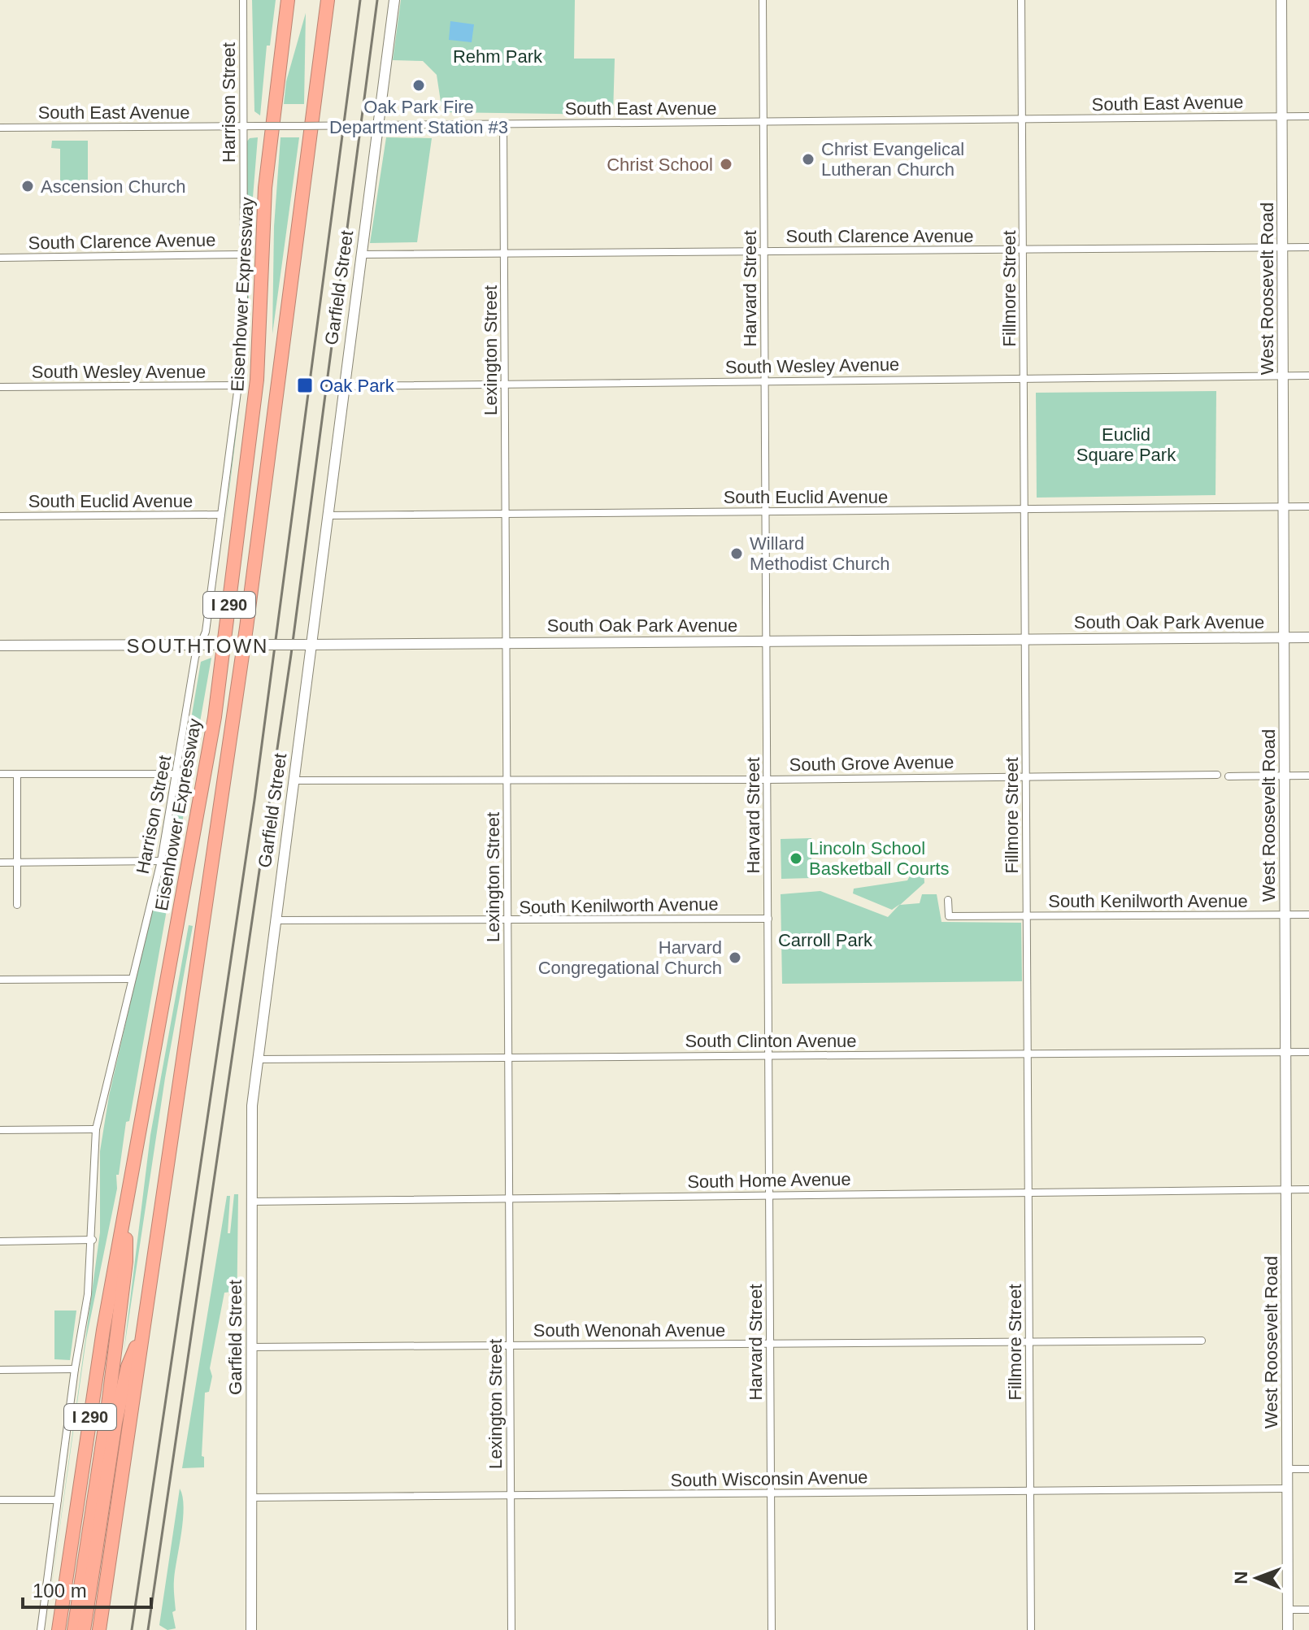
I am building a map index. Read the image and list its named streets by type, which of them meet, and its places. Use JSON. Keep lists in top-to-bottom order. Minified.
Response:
{"streets":{"highway":["Eisenhower Expressway","I 290"],"street":["Harrison Street","South East Avenue","South Clarence Avenue","Garfield Street","Harvard Street","Fillmore Street","West Roosevelt Road","Lexington Street","South Wesley Avenue","South Euclid Avenue","South Oak Park Avenue","South Grove Avenue","South Kenilworth Avenue","South Clinton Avenue","South Home Avenue","South Wenonah Avenue","South Wisconsin Avenue"]},"crossings":[["Harrison Street","South East Avenue"],["Harrison Street","South Clarence Avenue"],["Harrison Street","South Wesley Avenue"],["Harrison Street","South Euclid Avenue"],["Harrison Street","South Oak Park Avenue"],["South East Avenue","Garfield Street"],["South East Avenue","Harvard Street"],["South East Avenue","Fillmore Street"],["South East Avenue","West Roosevelt Road"],["South East Avenue","Lexington Street"],["South Clarence Avenue","Garfield Street"],["South Clarence Avenue","Harvard Street"],["South Clarence Avenue","Fillmore Street"],["South Clarence Avenue","West Roosevelt Road"],["South Clarence Avenue","Lexington Street"],["Garfield Street","South Wesley Avenue"],["Garfield Street","South Euclid Avenue"],["Garfield Street","South Oak Park Avenue"],["Garfield Street","South Grove Avenue"],["Garfield Street","South Kenilworth Avenue"],["Garfield Street","South Clinton Avenue"],["Garfield Street","South Home Avenue"],["Garfield Street","South Wenonah Avenue"],["Garfield Street","South Wisconsin Avenue"],["Harvard Street","South Wesley Avenue"],["Harvard Street","South Euclid Avenue"],["Harvard Street","South Oak Park Avenue"],["Harvard Street","South Grove Avenue"],["Harvard Street","South Kenilworth Avenue"],["Harvard Street","South Clinton Avenue"],["Harvard Street","South Home Avenue"],["Harvard Street","South Wenonah Avenue"],["Harvard Street","South Wisconsin Avenue"],["Fillmore Street","South Wesley Avenue"],["Fillmore Street","South Euclid Avenue"],["Fillmore Street","South Oak Park Avenue"],["Fillmore Street","South Grove Avenue"],["Fillmore Street","South Kenilworth Avenue"],["Fillmore Street","South Clinton Avenue"],["Fillmore Street","South Home Avenue"],["Fillmore Street","South Wenonah Avenue"],["Fillmore Street","South Wisconsin Avenue"],["West Roosevelt Road","South Wesley Avenue"],["West Roosevelt Road","South Euclid Avenue"],["West Roosevelt Road","South Oak Park Avenue"],["West Roosevelt Road","South Kenilworth Avenue"],["West Roosevelt Road","South Clinton Avenue"],["West Roosevelt Road","South Home Avenue"],["West Roosevelt Road","South Wisconsin Avenue"],["Lexington Street","South Wesley Avenue"],["Lexington Street","South Euclid Avenue"],["Lexington Street","South Oak Park Avenue"],["Lexington Street","South Grove Avenue"],["Lexington Street","South Kenilworth Avenue"],["Lexington Street","South Clinton Avenue"],["Lexington Street","South Home Avenue"],["Lexington Street","South Wenonah Avenue"],["Lexington Street","South Wisconsin Avenue"]],"districts":["SOUTHTOWN"],"parks":["Rehm Park","Euclid Square Park","Carroll Park"],"places":{"other":["Oak Park Fire Department Station #3","Christ Evangelical Lutheran Church","Christ School","Ascension Church","Willard Methodist Church","Lincoln School Basketball Courts","Harvard Congregational Church"],"transit":["Oak Park"]},"scale_bar":"100 m","north":"left"}
